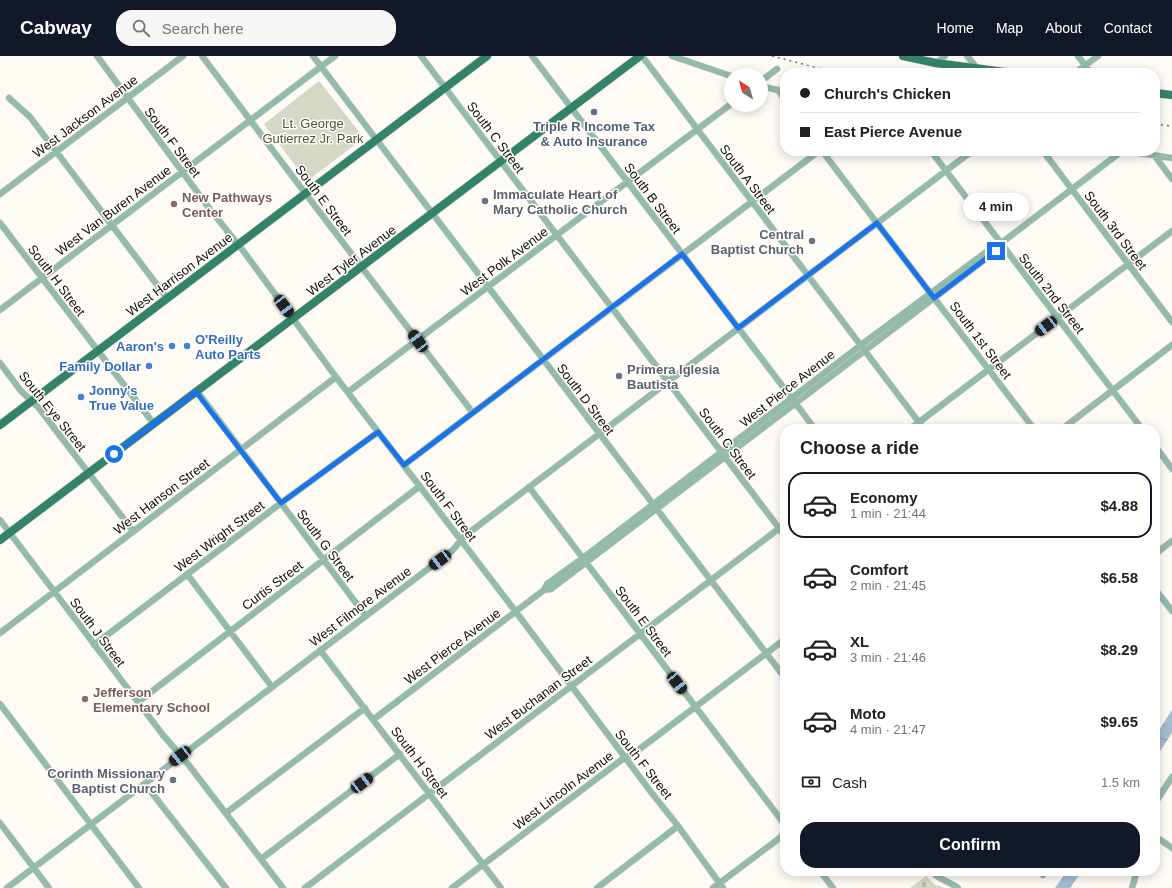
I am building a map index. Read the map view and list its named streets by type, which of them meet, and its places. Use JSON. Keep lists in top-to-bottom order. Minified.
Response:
{"streets":{"main road":["West Tyler Avenue","West Harrison Avenue"],"street":["West Jackson Avenue","South C Street","South F Street","South A Street","South B Street","South E Street","West Van Buren Avenue","South 3rd Street","West Polk Avenue","South H Street","South 2nd Street","South 1st Street","West Pierce Avenue","South D Street","South Eye Street","West Hanson Street","West Wright Street","South G Street","Curtis Street","West Filmore Avenue","South J Street","West Buchanan Street","West Lincoln Avenue"]},"crossings":[["West Jackson Avenue","South F Street"],["South C Street","West Tyler Avenue"],["South C Street","West Polk Avenue"],["South C Street","West Harrison Avenue"],["South C Street","West Pierce Avenue"],["South C Street","West Filmore Avenue"],["South C Street","West Buchanan Street"],["South F Street","West Van Buren Avenue"],["South F Street","West Tyler Avenue"],["South F Street","West Polk Avenue"],["South F Street","West Harrison Avenue"],["South F Street","West Pierce Avenue"],["South F Street","West Hanson Street"],["South F Street","West Wright Street"],["South F Street","Curtis Street"],["South F Street","West Filmore Avenue"],["South F Street","West Buchanan Street"],["South F Street","West Lincoln Avenue"],["South A Street","West Tyler Avenue"],["South A Street","West Polk Avenue"],["South A Street","West Pierce Avenue"],["South A Street","West Filmore Avenue"],["South B Street","West Tyler Avenue"],["South B Street","West Polk Avenue"],["South B Street","West Pierce Avenue"],["South B Street","West Filmore Avenue"],["South E Street","West Van Buren Avenue"],["South E Street","West Tyler Avenue"],["South E Street","West Polk Avenue"],["South E Street","West Harrison Avenue"],["South E Street","West Pierce Avenue"],["South E Street","West Filmore Avenue"],["South E Street","West Buchanan Street"],["South E Street","West Lincoln Avenue"],["West Van Buren Avenue","South H Street"],["West Van Buren Avenue","South D Street"],["South 3rd Street","West Pierce Avenue"],["West Tyler Avenue","South H Street"],["West Tyler Avenue","South D Street"],["West Tyler Avenue","South Eye Street"],["West Tyler Avenue","South G Street"],["West Tyler Avenue","South J Street"],["West Polk Avenue","South D Street"],["West Harrison Avenue","South H Street"],["West Harrison Avenue","South D Street"],["West Harrison Avenue","South Eye Street"],["South H Street","West Pierce Avenue"],["South H Street","West Filmore Avenue"],["South H Street","West Buchanan Street"],["South H Street","West Lincoln Avenue"],["South 2nd Street","West Pierce Avenue"],["South 2nd Street","West Filmore Avenue"],["South 1st Street","West Pierce Avenue"],["South 1st Street","West Filmore Avenue"],["West Pierce Avenue","South D Street"],["South D Street","West Filmore Avenue"],["South D Street","West Buchanan Street"],["South D Street","West Lincoln Avenue"],["South Eye Street","West Hanson Street"],["West Hanson Street","South G Street"],["West Hanson Street","South J Street"],["West Wright Street","South G Street"],["West Wright Street","South J Street"],["South G Street","Curtis Street"],["South G Street","West Filmore Avenue"],["Curtis Street","South J Street"],["West Filmore Avenue","South J Street"]],"parks":["Lt. George Gutierrez Jr. Park"],"places":["Triple R Income Tax & Auto Insurance","Immaculate Heart of Mary Catholic Church","New Pathways Center","Central Baptist Church","Aaron's","O'Reilly Auto Parts","Family Dollar","Primera Iglesia Bautista","Jonny's True Value","Jefferson Elementary School","Corinth Missionary Baptist Church"],"north":"top left","page":{"header":"Cabway","search":"Search here","nav":["Home","Map","About","Contact"],"banner":["Church's Chicken","East Pierce Avenue"],"bubble":"4 min","heading":"Choose a ride","list":[{"name":"Economy","note":"1 min · 21:44","value":"$4.88"},{"name":"Comfort","note":"2 min · 21:45","value":"$6.58"},{"name":"XL","note":"3 min · 21:46","value":"$8.29"},{"name":"Moto","note":"4 min · 21:47","value":"$9.65"}],"pay":["Cash","1.5 km"],"buttons":"Confirm"}}
